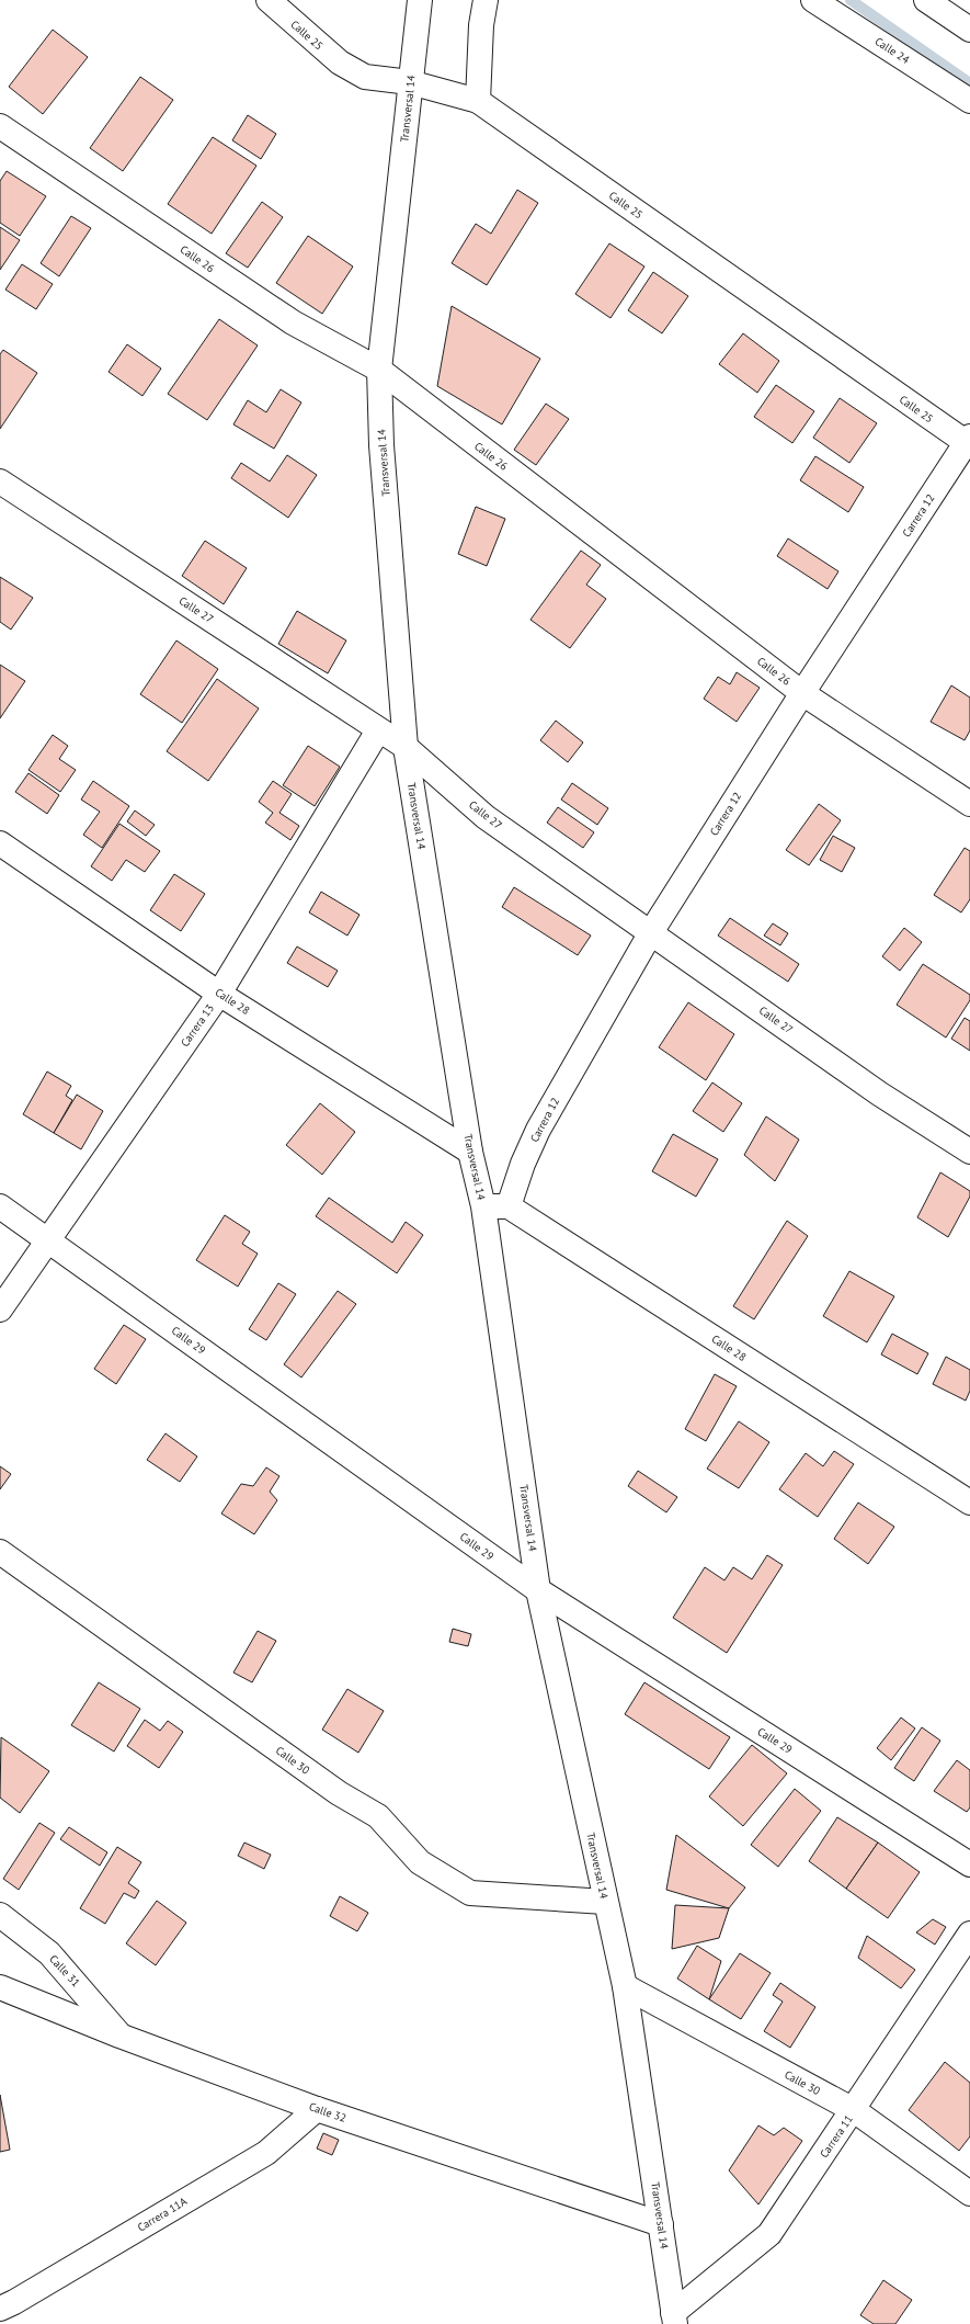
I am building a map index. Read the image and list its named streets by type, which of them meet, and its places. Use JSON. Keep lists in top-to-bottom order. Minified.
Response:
{"streets":{"street":["Calle 25","Calle 24","Transversal 14","Calle 26","Carrera 12","Calle 27","Calle 28","Carrera 13","Calle 29","Calle 30","Calle 31","Calle 32","Carrera 11","Carrera 11A"]},"crossings":[["Calle 25","Transversal 14"],["Calle 25","Carrera 12"],["Transversal 14","Calle 26"],["Transversal 14","Calle 27"],["Transversal 14","Calle 28"],["Transversal 14","Calle 29"],["Transversal 14","Calle 30"],["Transversal 14","Calle 32"],["Transversal 14","Carrera 11"],["Calle 26","Carrera 12"],["Carrera 12","Calle 27"],["Carrera 12","Calle 28"],["Calle 27","Carrera 13"],["Calle 28","Carrera 13"],["Carrera 13","Calle 29"],["Calle 30","Carrera 11"],["Calle 31","Calle 32"],["Calle 32","Carrera 11A"]]}
